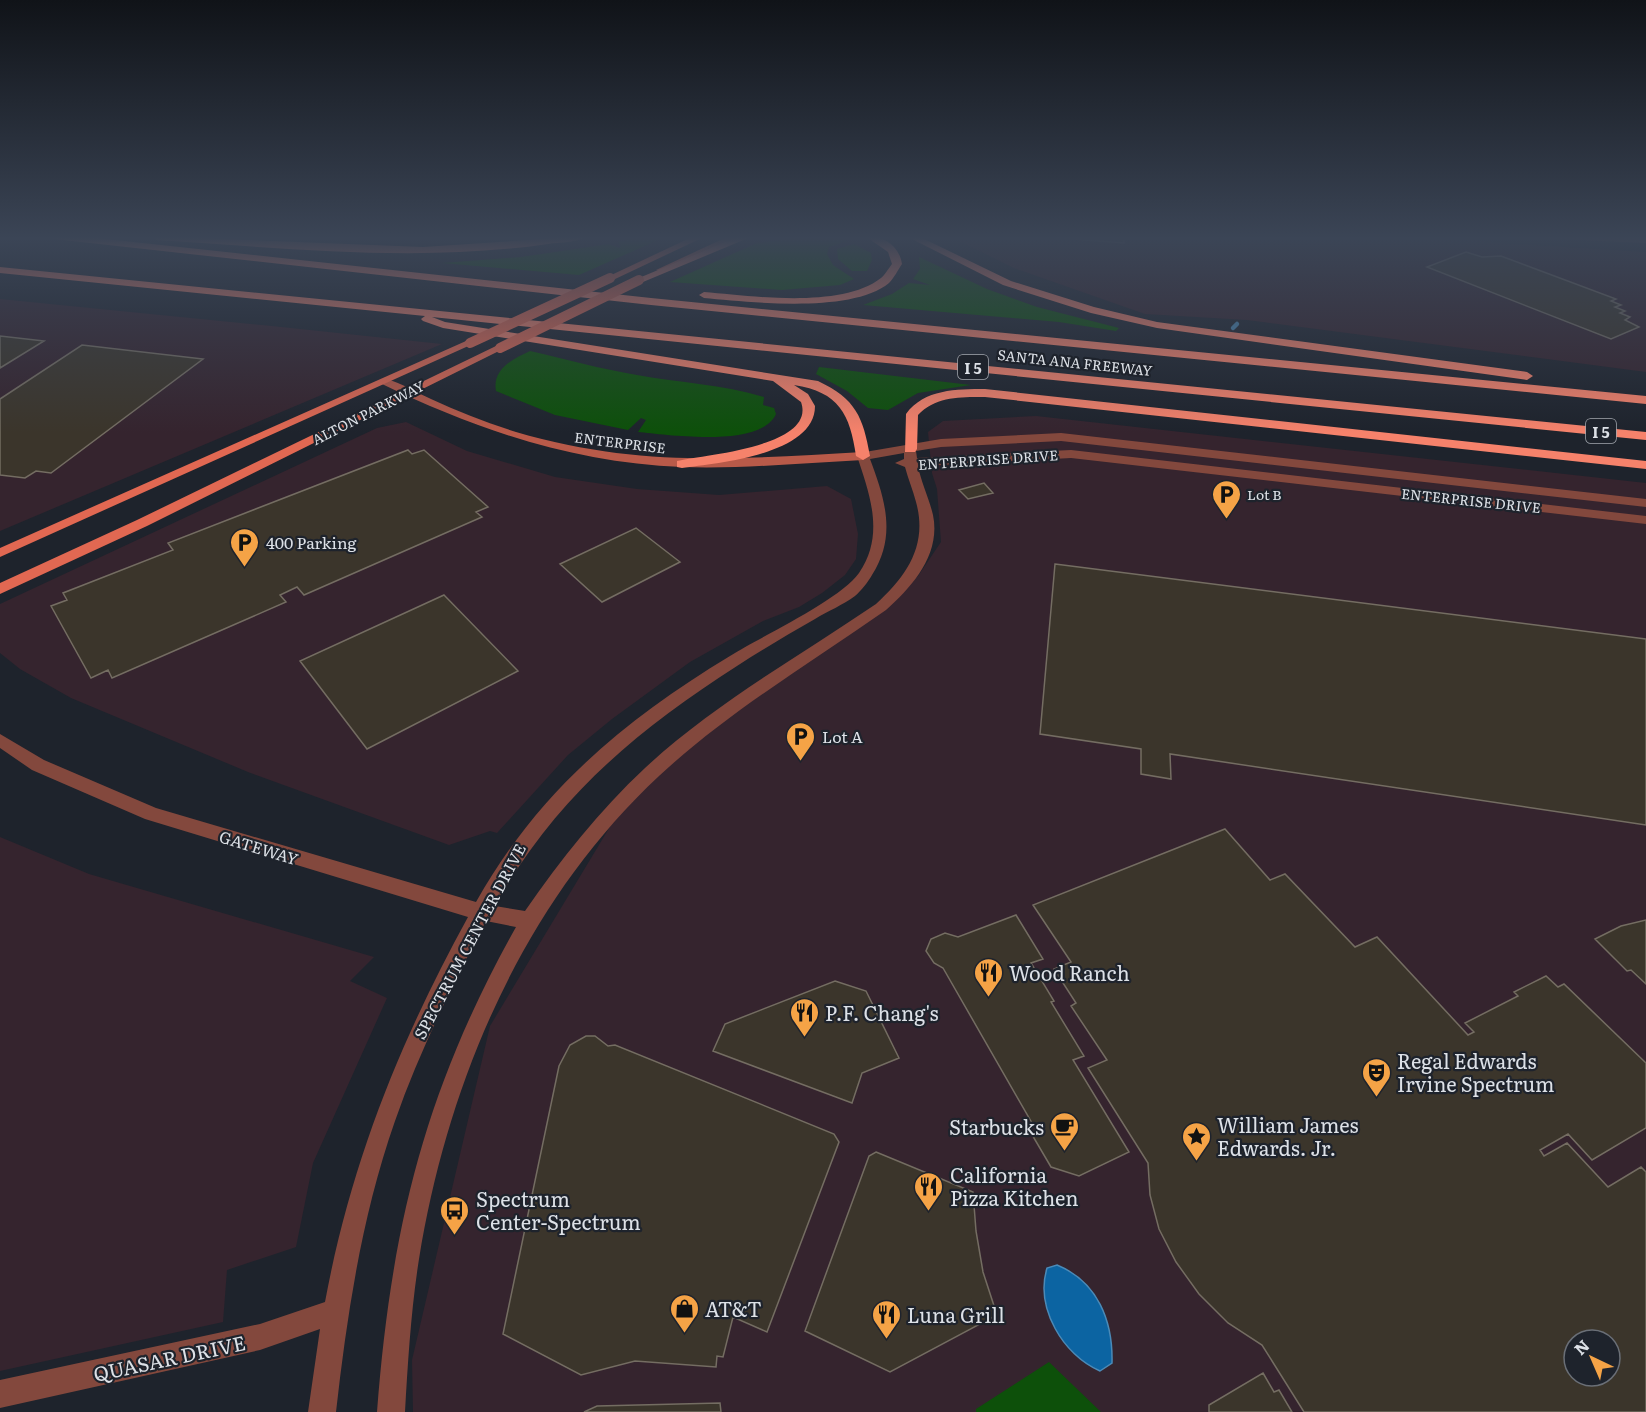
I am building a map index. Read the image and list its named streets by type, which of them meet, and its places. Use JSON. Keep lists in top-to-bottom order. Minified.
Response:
{"streets":{"highway":["SANTA ANA FREEWAY","I 5"],"main road":["ALTON PARKWAY","ENTERPRISE"],"street":["ENTERPRISE DRIVE","GATEWAY","SPECTRUM CENTER DRIVE","QUASAR DRIVE"]},"crossings":[["ALTON PARKWAY","ENTERPRISE"],["ENTERPRISE","ENTERPRISE DRIVE"],["ENTERPRISE","SPECTRUM CENTER DRIVE"],["ENTERPRISE DRIVE","SPECTRUM CENTER DRIVE"],["GATEWAY","SPECTRUM CENTER DRIVE"],["SPECTRUM CENTER DRIVE","QUASAR DRIVE"]],"places":{"parking":["Lot B","400 Parking","Lot A"],"restaurant":["Wood Ranch","P.F. Chang's","California Pizza Kitchen","Luna Grill"],"theatre":["Regal Edwards Irvine Spectrum"],"cafe":["Starbucks"],"place":["William James Edwards. Jr."],"bus stop":["Spectrum Center-Spectrum"],"shop":["AT&T"]},"north":"top left"}
